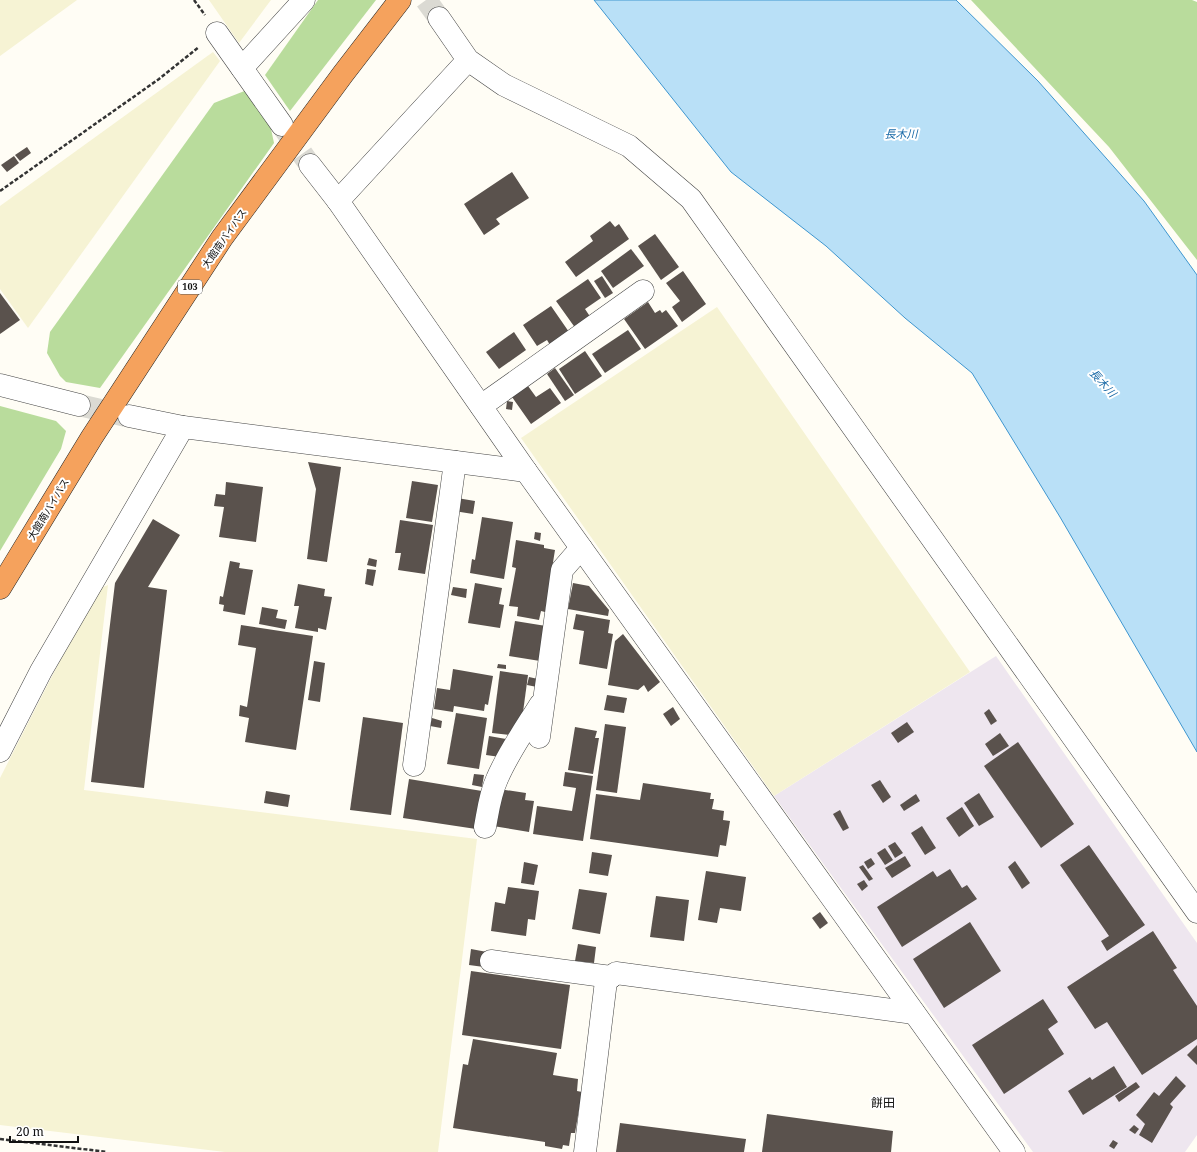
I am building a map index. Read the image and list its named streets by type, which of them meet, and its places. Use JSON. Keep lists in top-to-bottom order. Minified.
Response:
{"streets":{"highway":["大館南バイパス","103"]},"districts":["餅田"],"water":["長木川"],"scale_bar":"20 m"}
